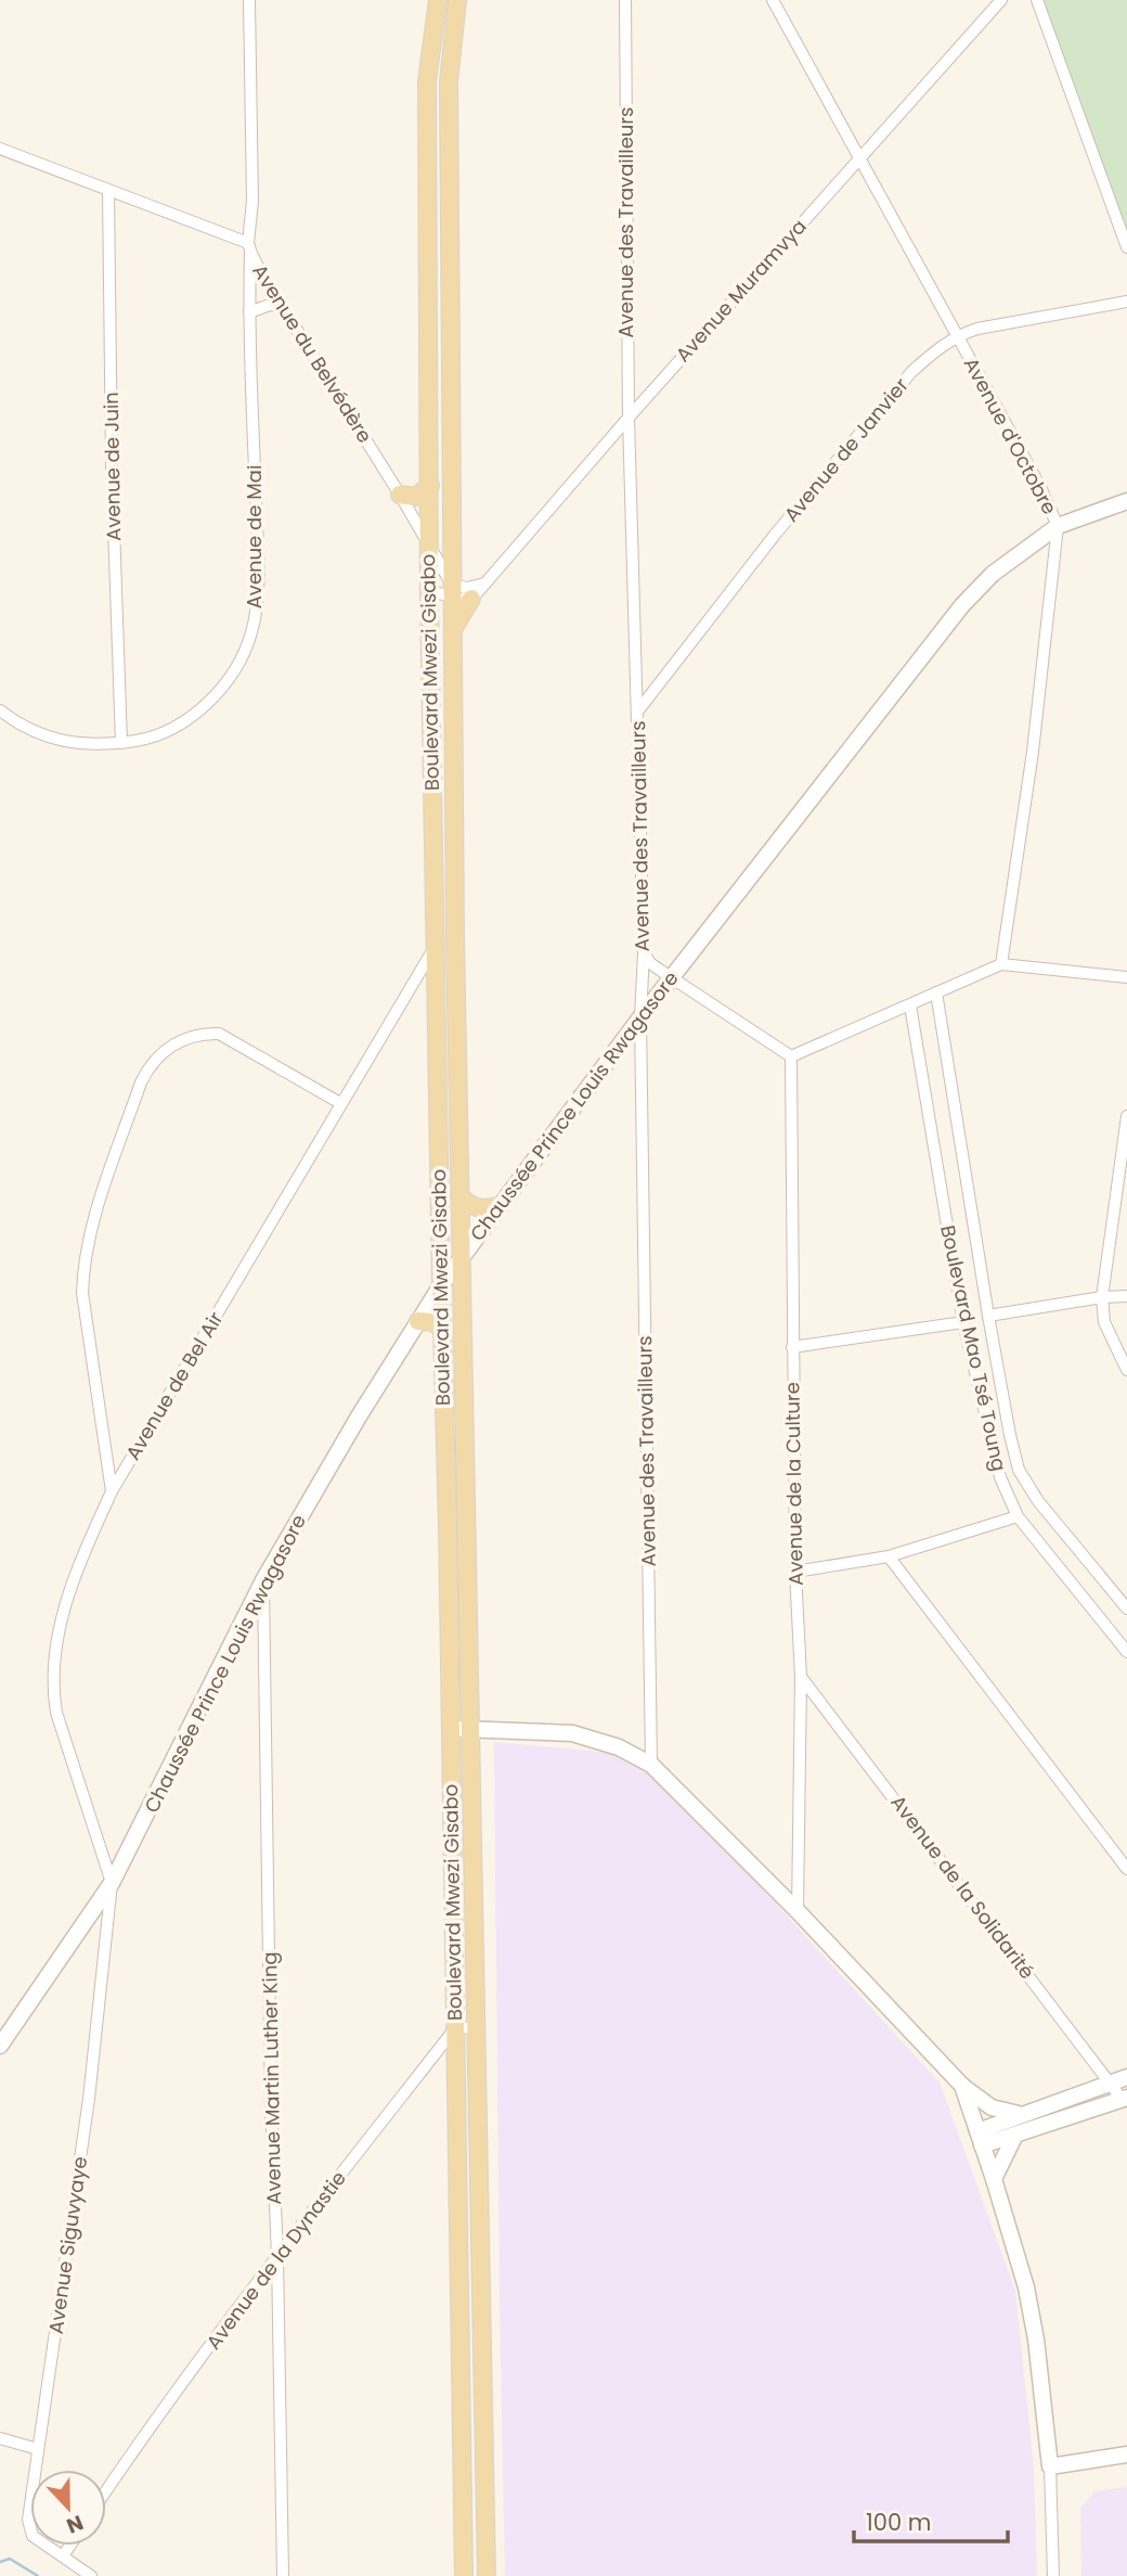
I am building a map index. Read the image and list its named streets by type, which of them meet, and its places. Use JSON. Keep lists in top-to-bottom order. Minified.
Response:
{"streets":{"main road":["Boulevard Mwezi Gisabo"],"street":["Avenue des Travailleurs","Avenue Muramvya","Avenue du Belvédère","Avenue d'Octobre","Avenue de Janvier","Avenue de Juin","Avenue de Mai","Chaussée Prince Louis Rwagasore","Boulevard Mao Tsé Toung","Avenue de Bel Air","Avenue de la Culture","Avenue de la Solidarité","Avenue Martin Luther King","Avenue Siguvyaye","Avenue de la Dynastie"]},"crossings":[["Avenue des Travailleurs","Avenue Muramvya"],["Avenue des Travailleurs","Avenue de Janvier"],["Avenue des Travailleurs","Chaussée Prince Louis Rwagasore"],["Avenue Muramvya","Avenue d'Octobre"],["Avenue du Belvédère","Avenue de Juin"],["Avenue du Belvédère","Avenue de Mai"],["Avenue du Belvédère","Boulevard Mwezi Gisabo"],["Avenue d'Octobre","Avenue de Janvier"],["Avenue d'Octobre","Chaussée Prince Louis Rwagasore"],["Avenue de Juin","Avenue de Mai"],["Boulevard Mwezi Gisabo","Chaussée Prince Louis Rwagasore"],["Boulevard Mwezi Gisabo","Avenue de Bel Air"],["Boulevard Mwezi Gisabo","Avenue de la Dynastie"],["Chaussée Prince Louis Rwagasore","Avenue de Bel Air"],["Chaussée Prince Louis Rwagasore","Avenue Martin Luther King"],["Chaussée Prince Louis Rwagasore","Avenue Siguvyaye"],["Avenue de Bel Air","Avenue Siguvyaye"],["Avenue de la Culture","Avenue de la Solidarité"],["Avenue Martin Luther King","Avenue de la Dynastie"]],"scale_bar":"100 m","north":"bottom"}
